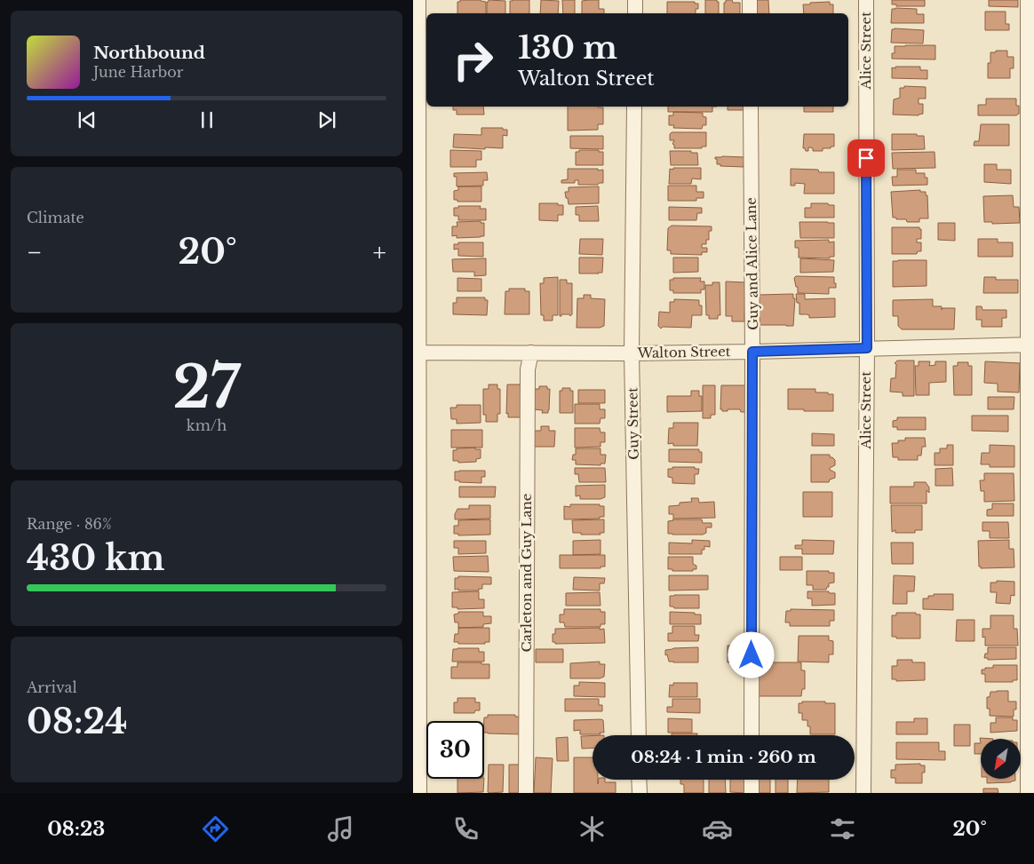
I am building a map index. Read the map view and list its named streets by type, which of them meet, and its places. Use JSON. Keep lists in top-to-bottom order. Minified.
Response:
{"streets":{"street":["Alice Street","Guy and Alice Lane","Walton Street","Guy Street","Carleton and Guy Lane"]},"crossings":[["Alice Street","Walton Street"],["Guy and Alice Lane","Walton Street"],["Walton Street","Guy Street"],["Walton Street","Carleton and Guy Lane"]],"north":"bottom left","page":{"turn":["130 m","Walton Street"],"song":["Northbound","June Harbor"],"tile":["Climate",["27","km/h"],["Range · 86%","430 km"],["Arrival","08:24"]],"heat":["−","20°","+"],"limit":"30","trip":"08:24 · 1 min · 260 m","tabs":["08:23","20°"]}}
